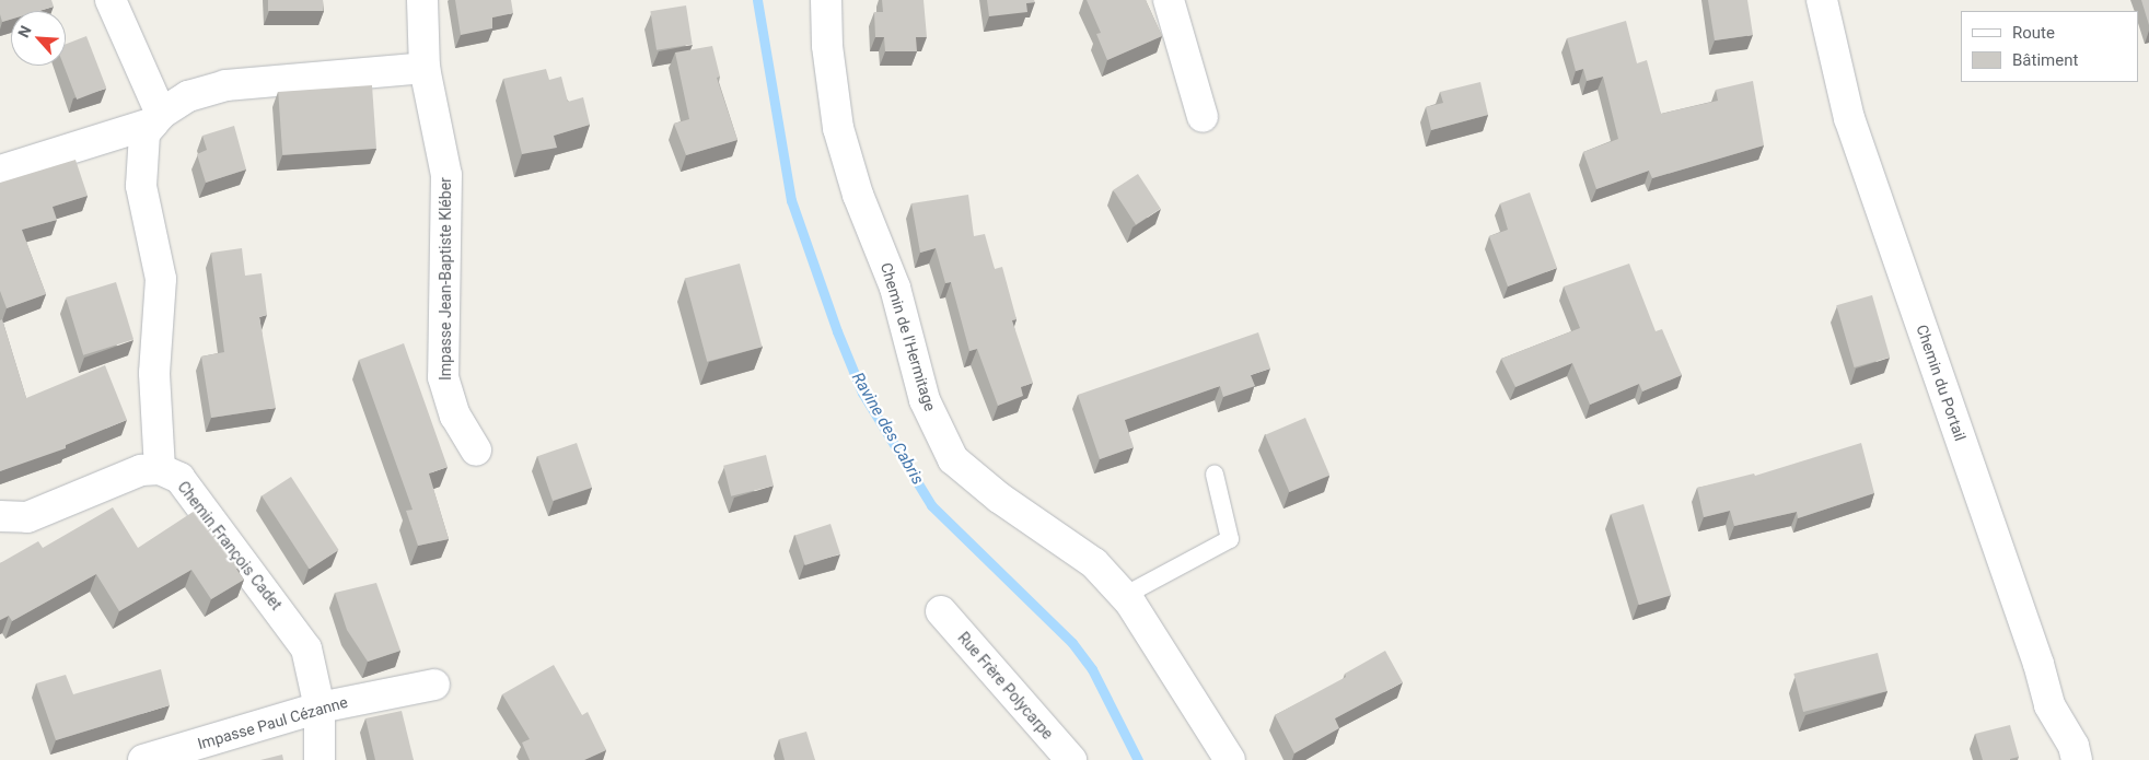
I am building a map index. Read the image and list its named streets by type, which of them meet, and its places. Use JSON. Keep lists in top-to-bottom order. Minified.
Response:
{"streets":{"street":["Impasse Jean-Baptiste Kléber","Chemin de l'Hermitage","Chemin du Portail","Chemin François Cadet","Rue Frère Polycarpe","Impasse Paul Cézanne"]},"crossings":[["Chemin François Cadet","Impasse Paul Cézanne"]],"water":["Ravine des Cabris"],"legend":["Route","Bâtiment"],"north":"top left"}
